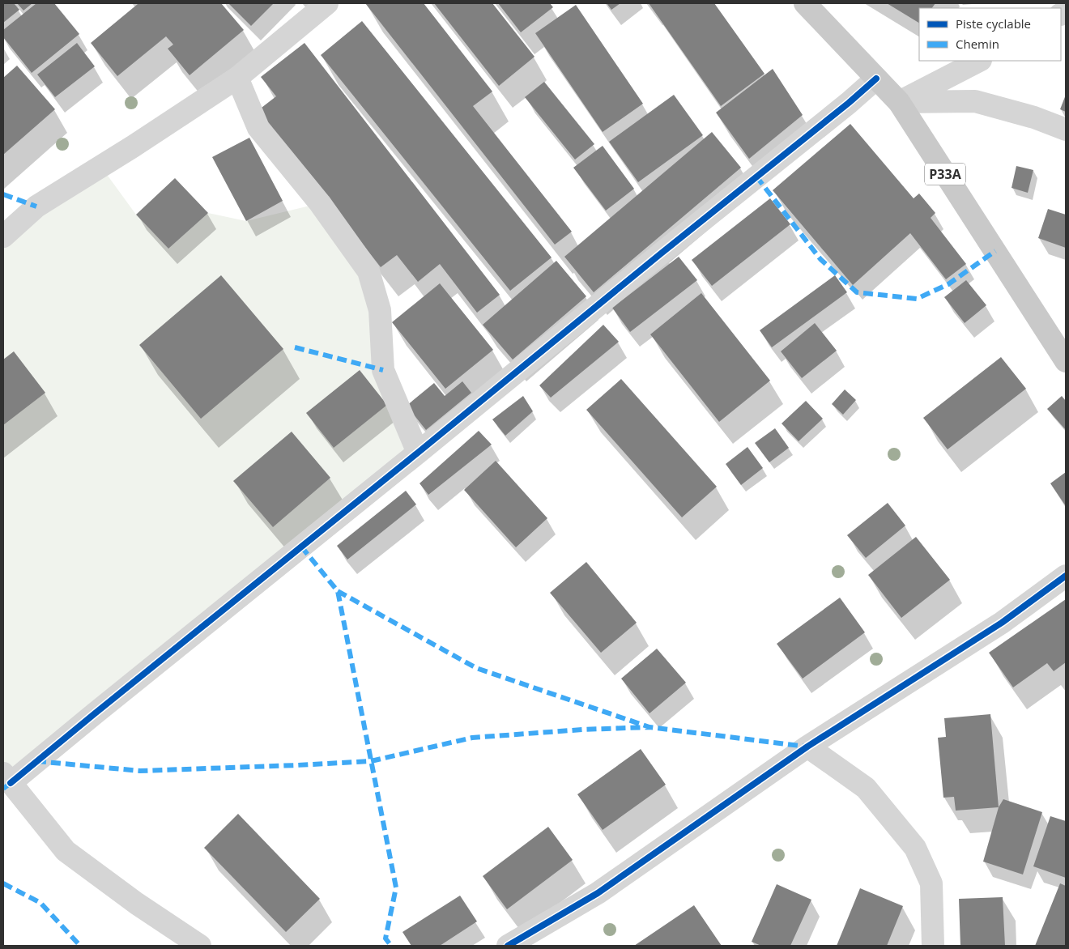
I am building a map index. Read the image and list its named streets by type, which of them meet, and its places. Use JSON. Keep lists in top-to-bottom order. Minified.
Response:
{"streets":{"main road":["P33A"]},"legend":["Piste cyclable","Chemin"]}
